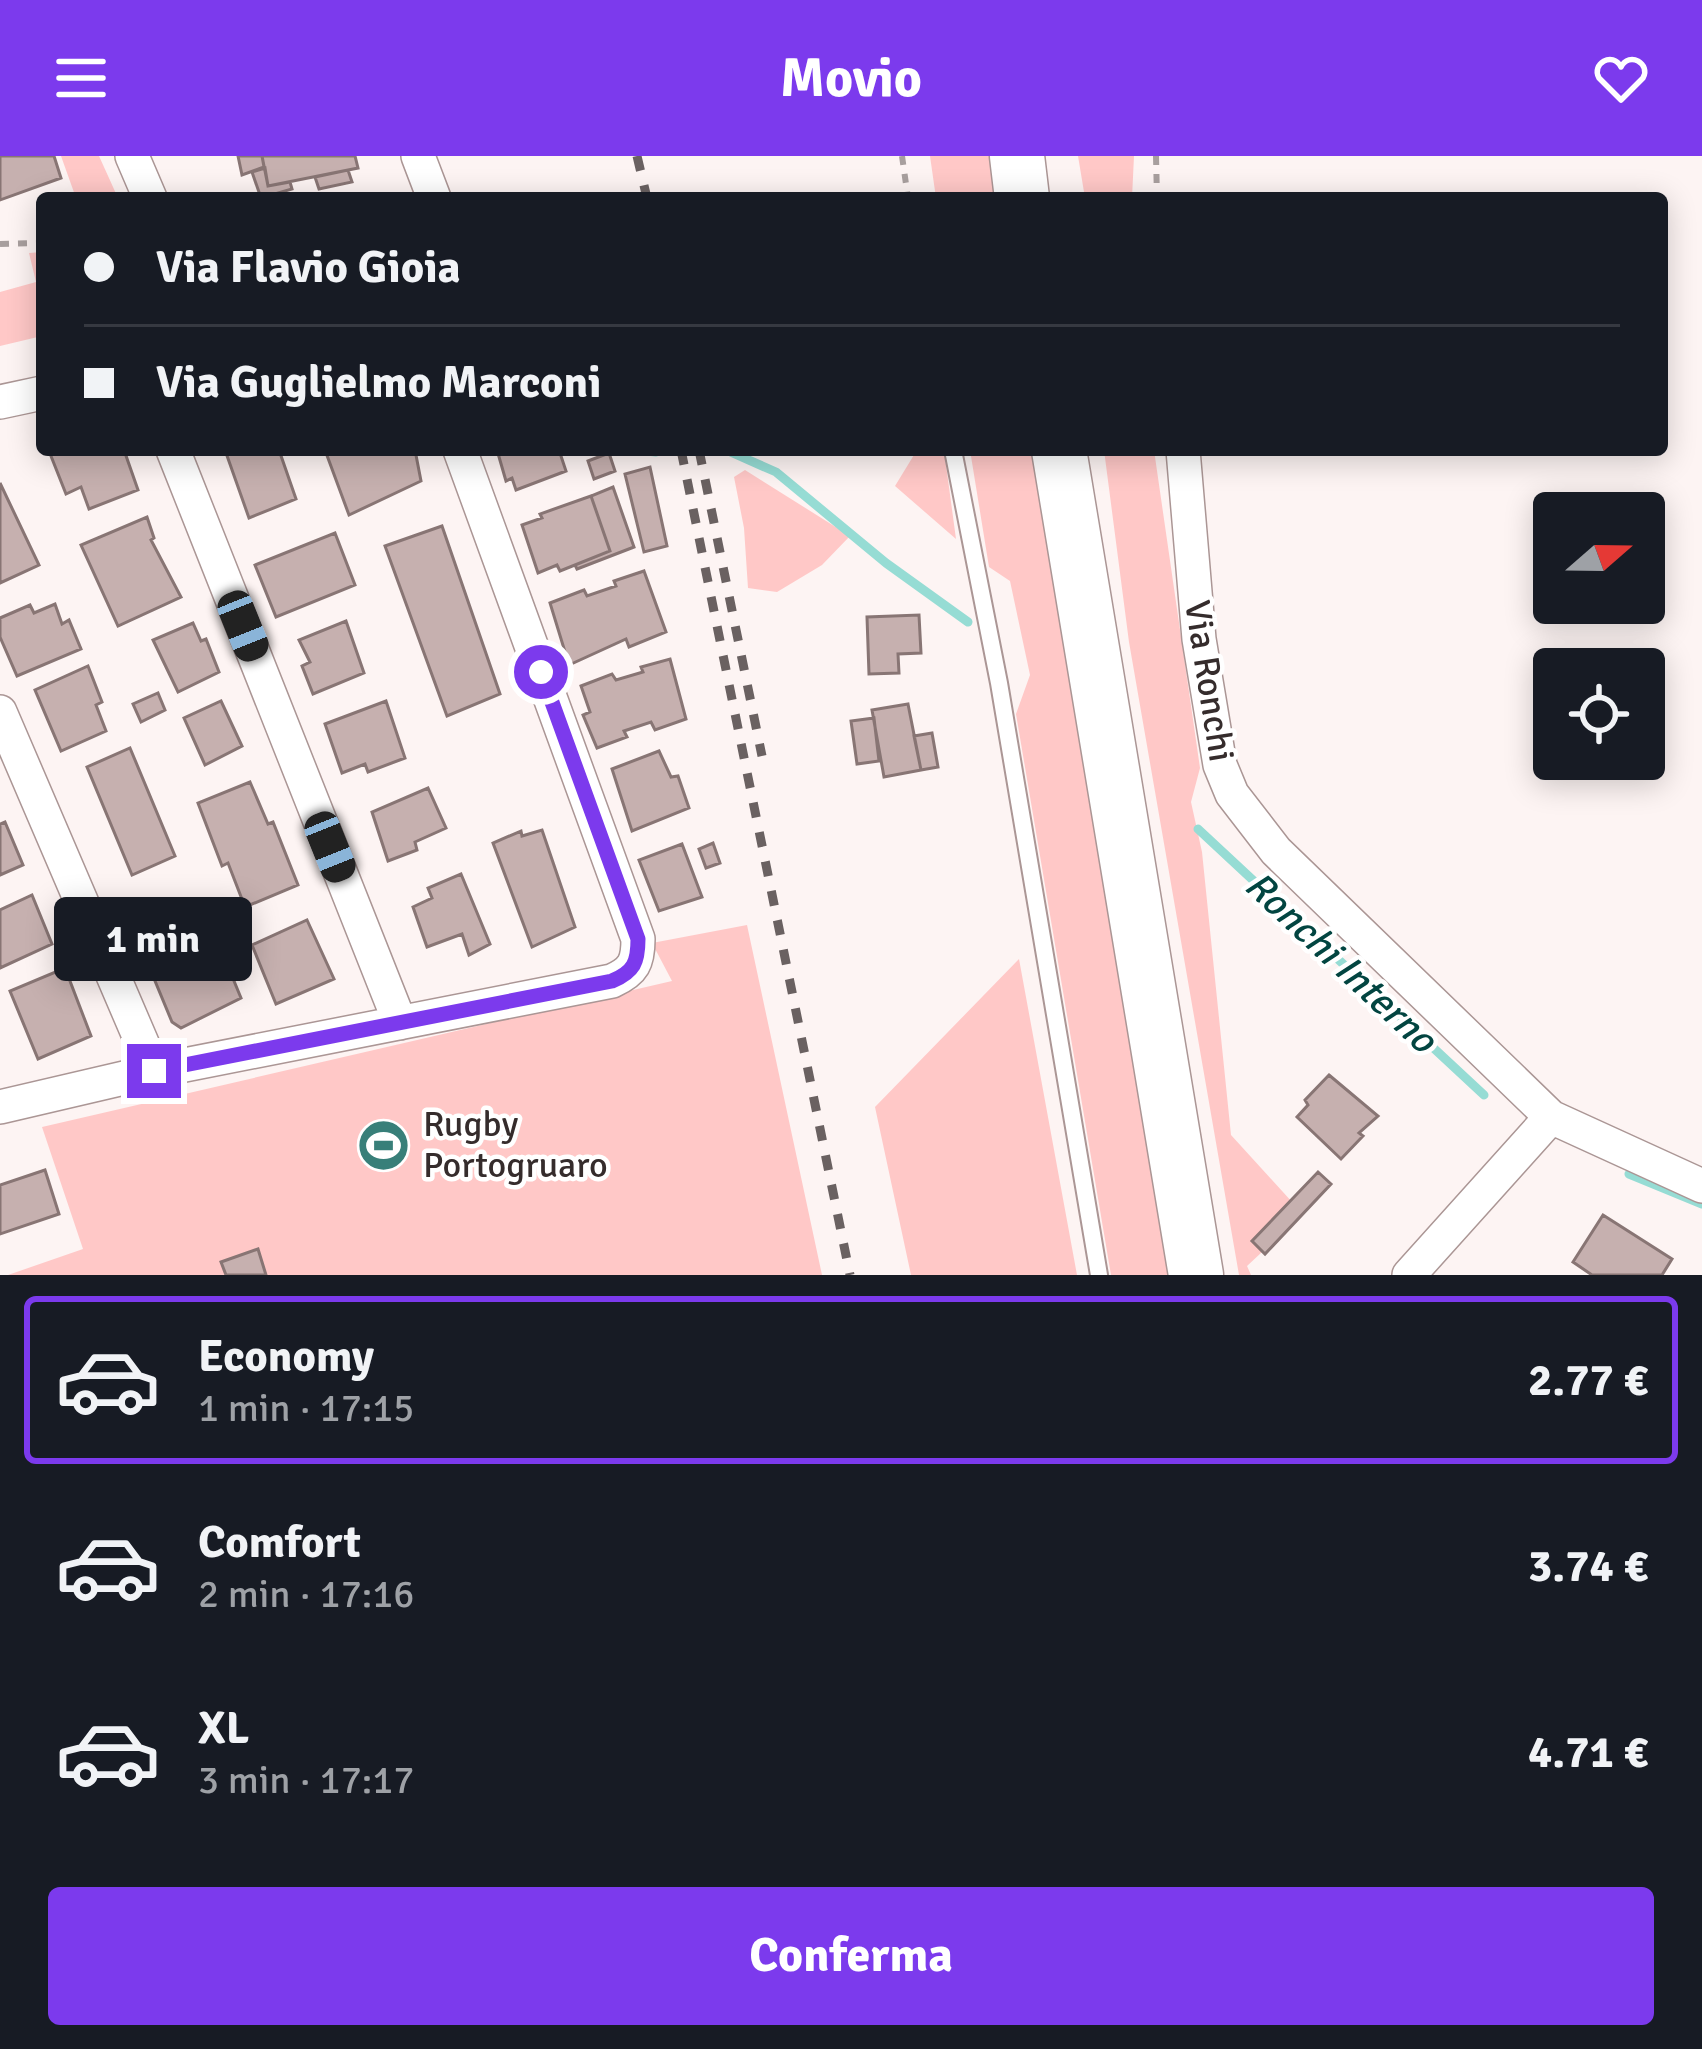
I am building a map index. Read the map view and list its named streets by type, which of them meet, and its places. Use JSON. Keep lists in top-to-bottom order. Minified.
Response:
{"streets":{"street":["Via Ronchi"]},"water":["Ronchi Interno"],"places":{"sports":["Rugby Portogruaro"]},"north":"right","page":{"header":"Movio","banner":["Via Flavio Gioia","Via Guglielmo Marconi"],"bubble":"1 min","list":[{"name":"Economy","note":"1 min · 17:15","value":"2.77 €"},{"name":"Comfort","note":"2 min · 17:16","value":"3.74 €"},{"name":"XL","note":"3 min · 17:17","value":"4.71 €"}],"buttons":"Conferma"}}
